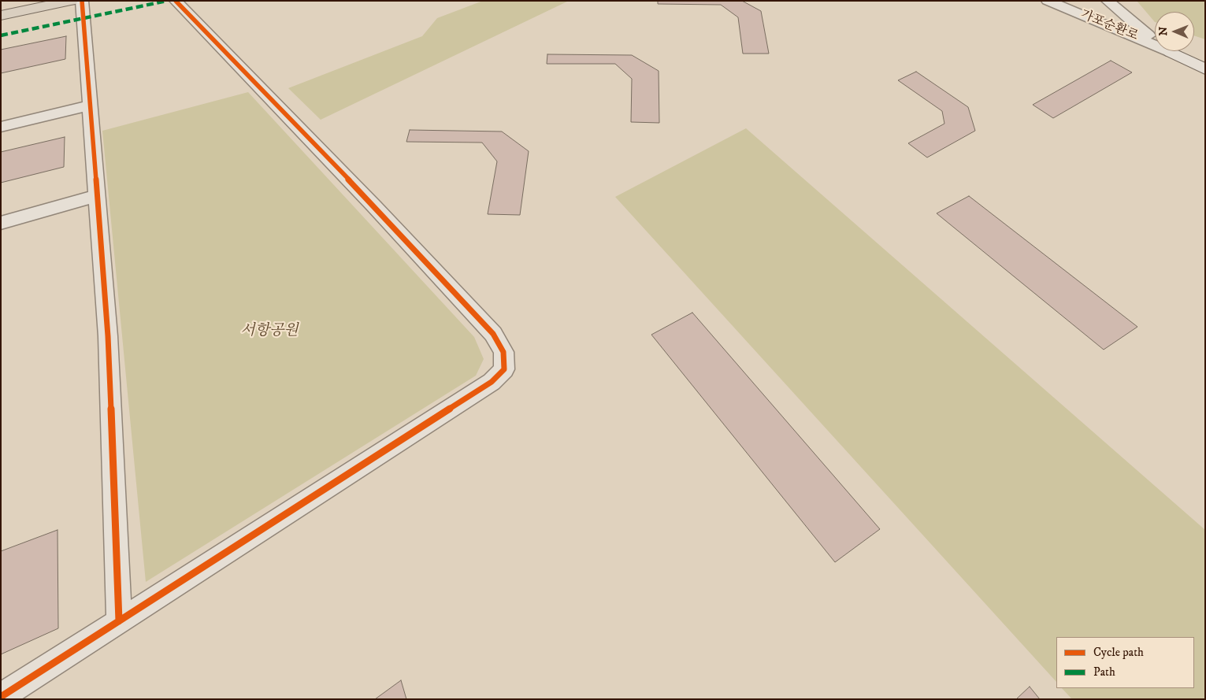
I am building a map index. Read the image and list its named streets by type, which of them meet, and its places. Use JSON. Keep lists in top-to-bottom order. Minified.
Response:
{"streets":{"street":["가포순환로"]},"parks":["서항공원"],"legend":["Cycle path","Path"],"north":"left"}
